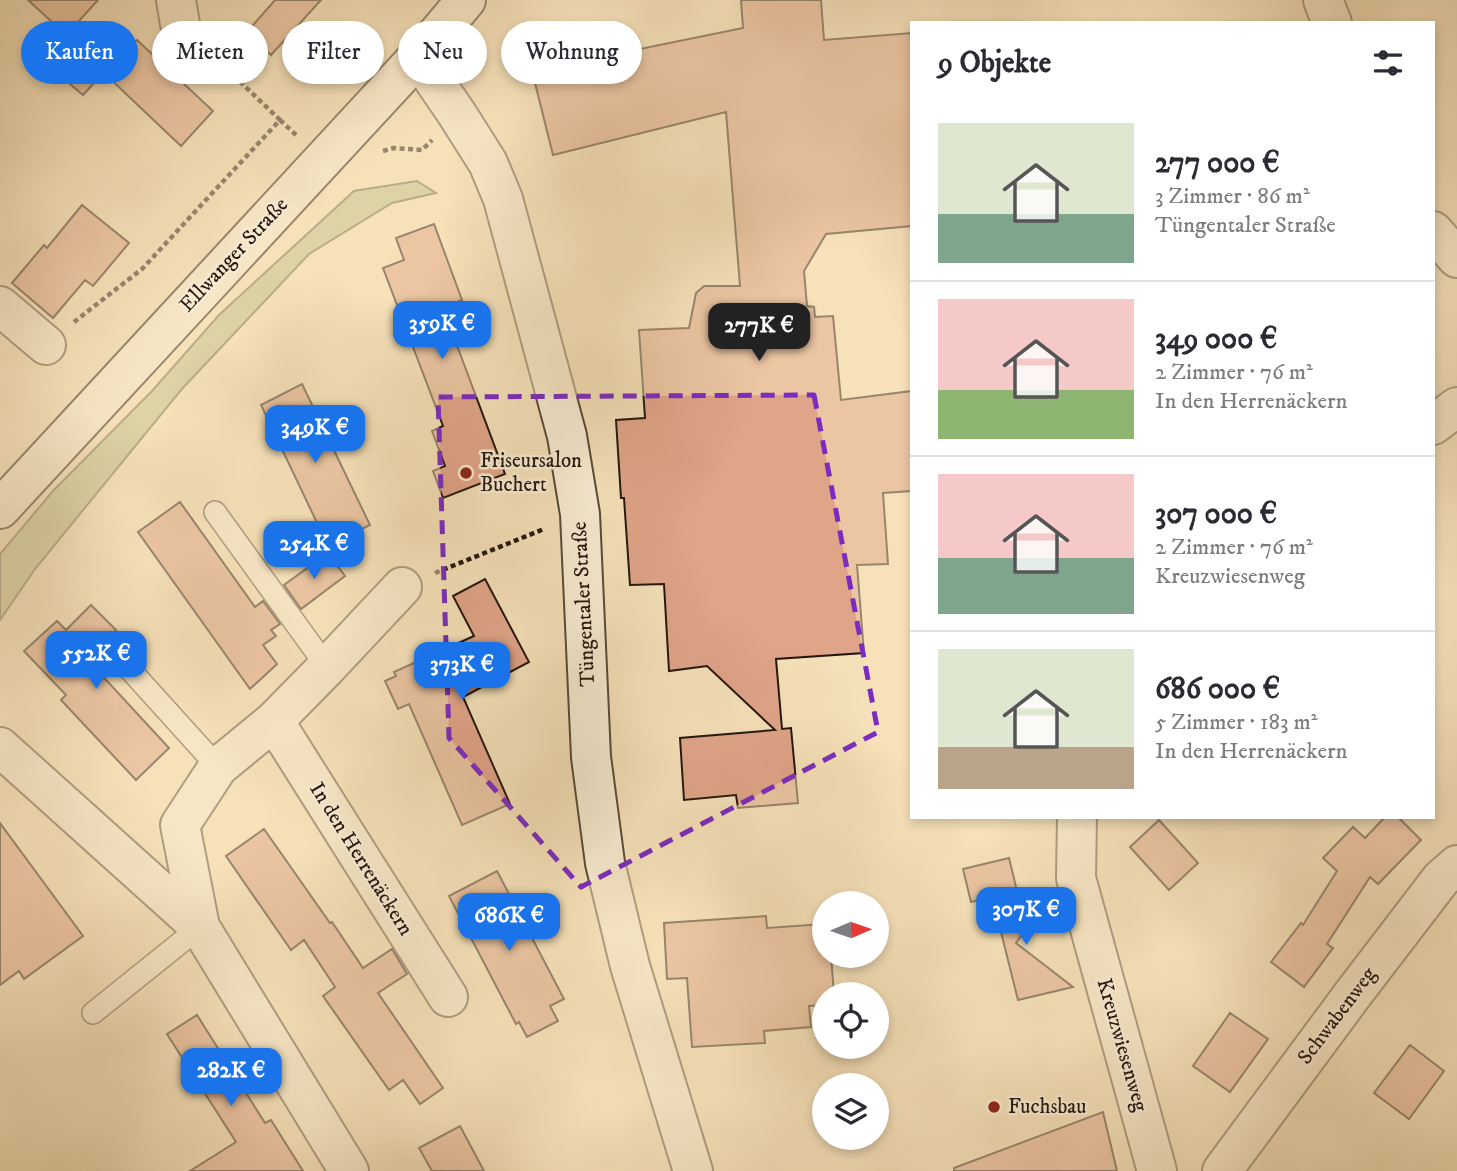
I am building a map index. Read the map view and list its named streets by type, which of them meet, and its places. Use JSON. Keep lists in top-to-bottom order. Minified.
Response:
{"streets":{"street":["Ellwanger Straße","Tüngentaler Straße","In den Herrenäckern","Schwabenweg","Kreuzwiesenweg"]},"places":["Friseursalon Buchert","Fuchsbau"],"north":"right","page":{"chip":["Kaufen","Mieten","Filter","Neu","Wohnung"],"heading":"9 Objekte","list":[{"name":"277 000 €","note":"3 Zimmer · 86 m² · Tüngentaler Straße"},{"name":"349 000 €","note":"2 Zimmer · 76 m² · In den Herrenäckern"},{"name":"307 000 €","note":"2 Zimmer · 76 m² · Kreuzwiesenweg"},{"name":"686 000 €","note":"5 Zimmer · 183 m² · In den Herrenäckern"}],"price":["359K €","277K €","349K €","254K €","552K €","373K €","307K €","686K €","282K €"]}}
